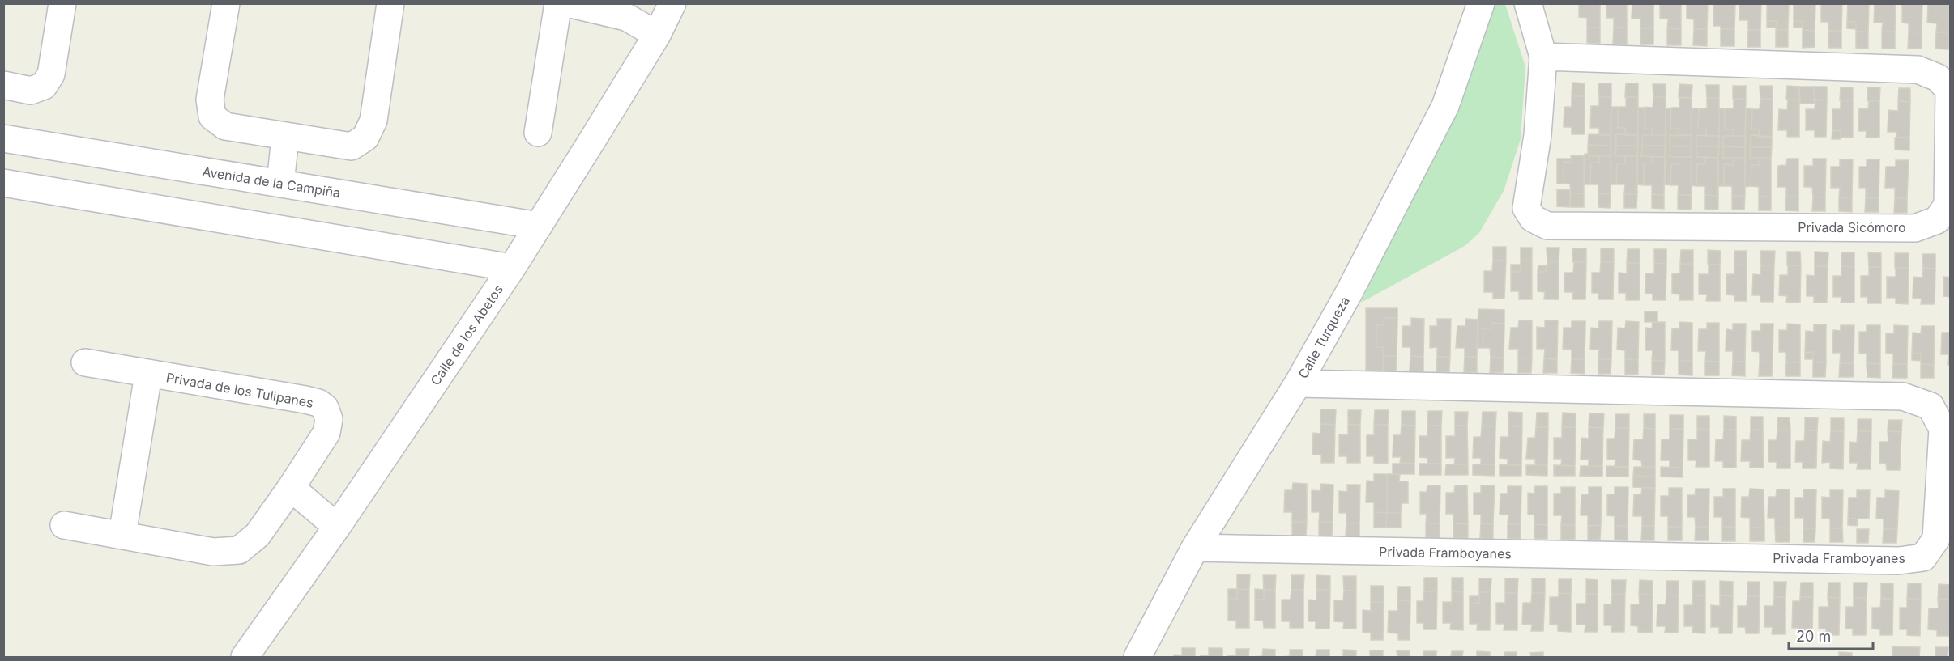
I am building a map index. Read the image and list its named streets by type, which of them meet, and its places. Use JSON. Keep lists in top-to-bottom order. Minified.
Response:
{"streets":{"street":["Avenida de la Campiña","Privada Sicómoro","Calle de los Abetos","Calle Turqueza","Privada de los Tulipanes","Privada Framboyanes"]},"crossings":[["Avenida de la Campiña","Calle de los Abetos"],["Calle Turqueza","Privada Framboyanes"]],"scale_bar":"20 m"}
